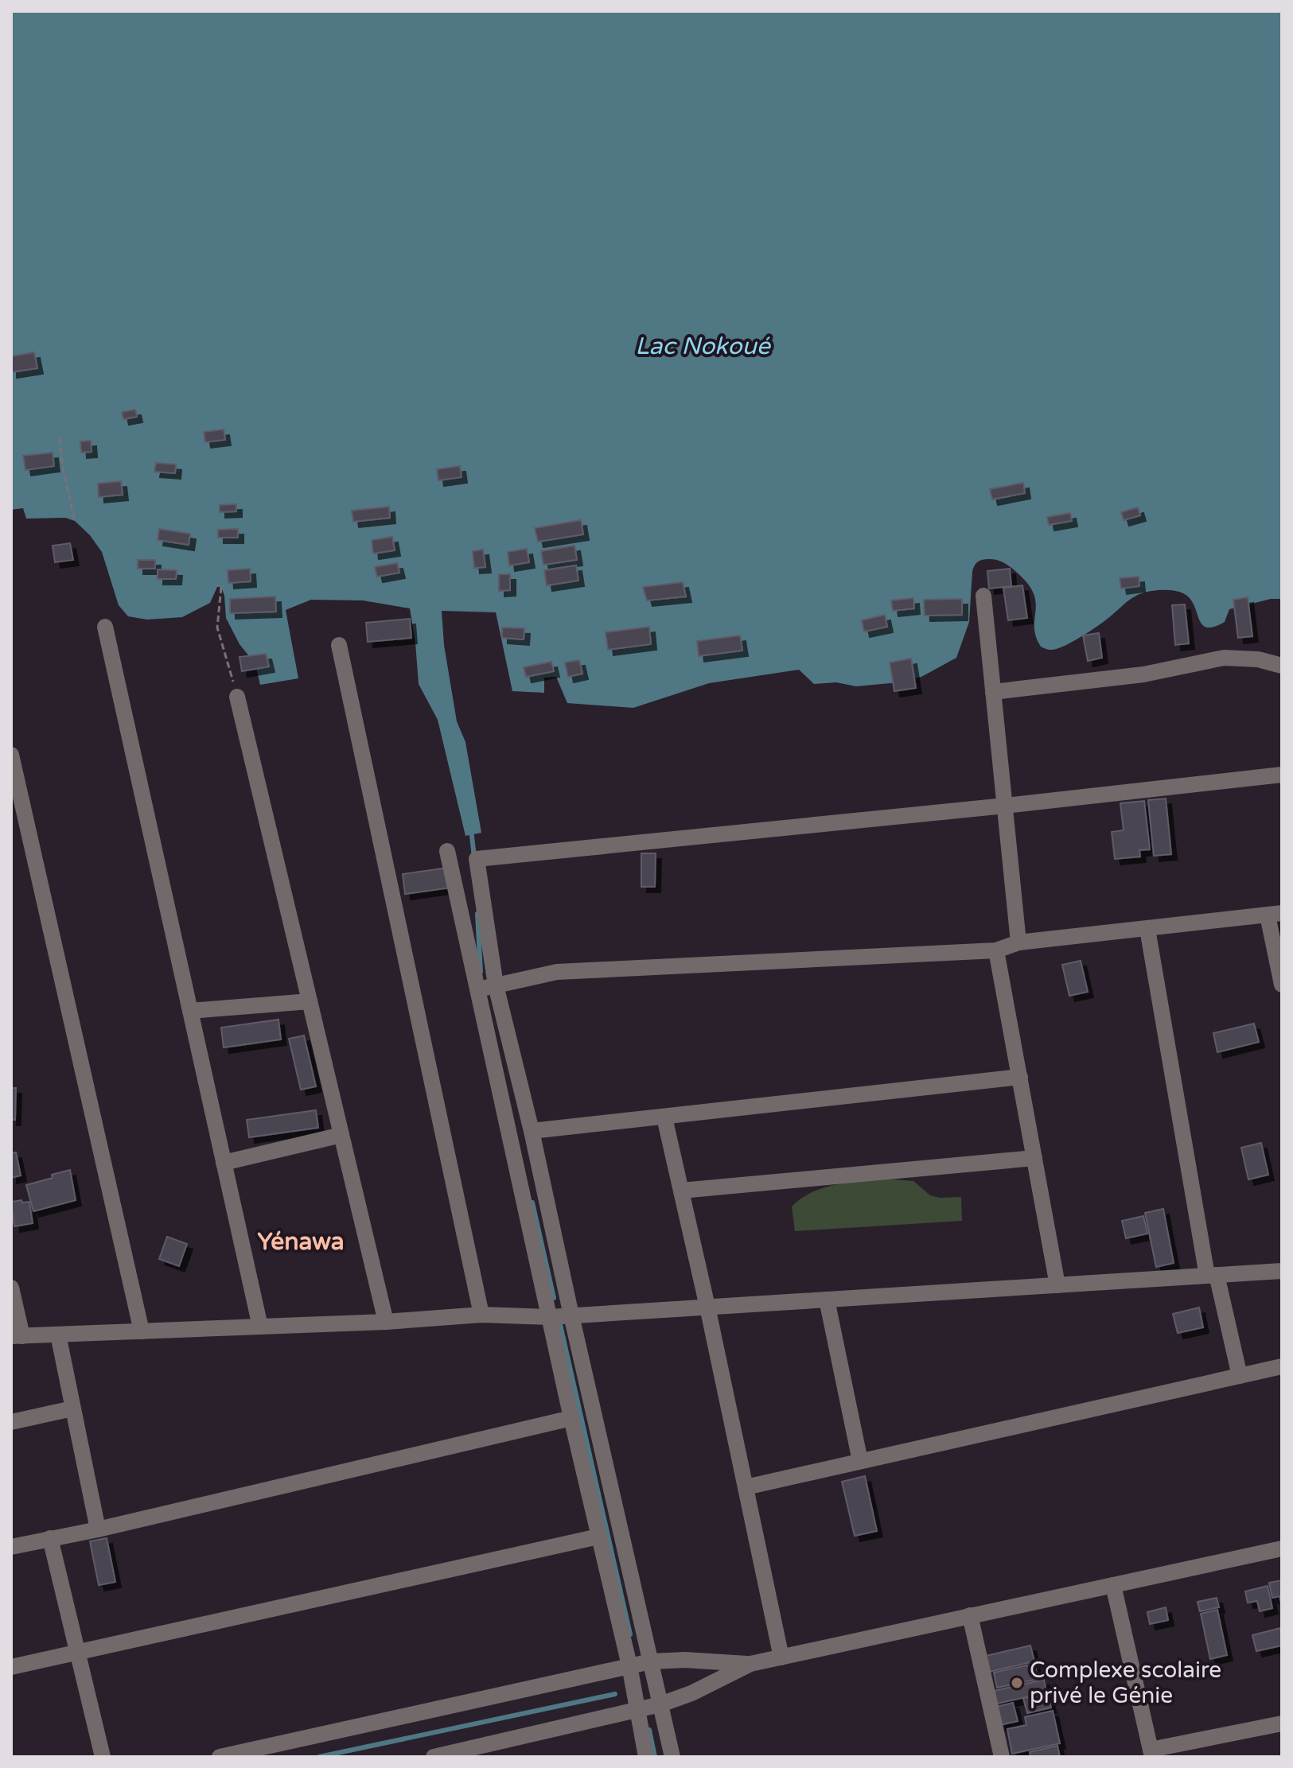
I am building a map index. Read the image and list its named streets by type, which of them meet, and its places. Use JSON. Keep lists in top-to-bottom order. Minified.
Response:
{"districts":["Yénawa"],"water":["Lac Nokoué"],"places":["Complexe scolaire privé le Génie"]}
